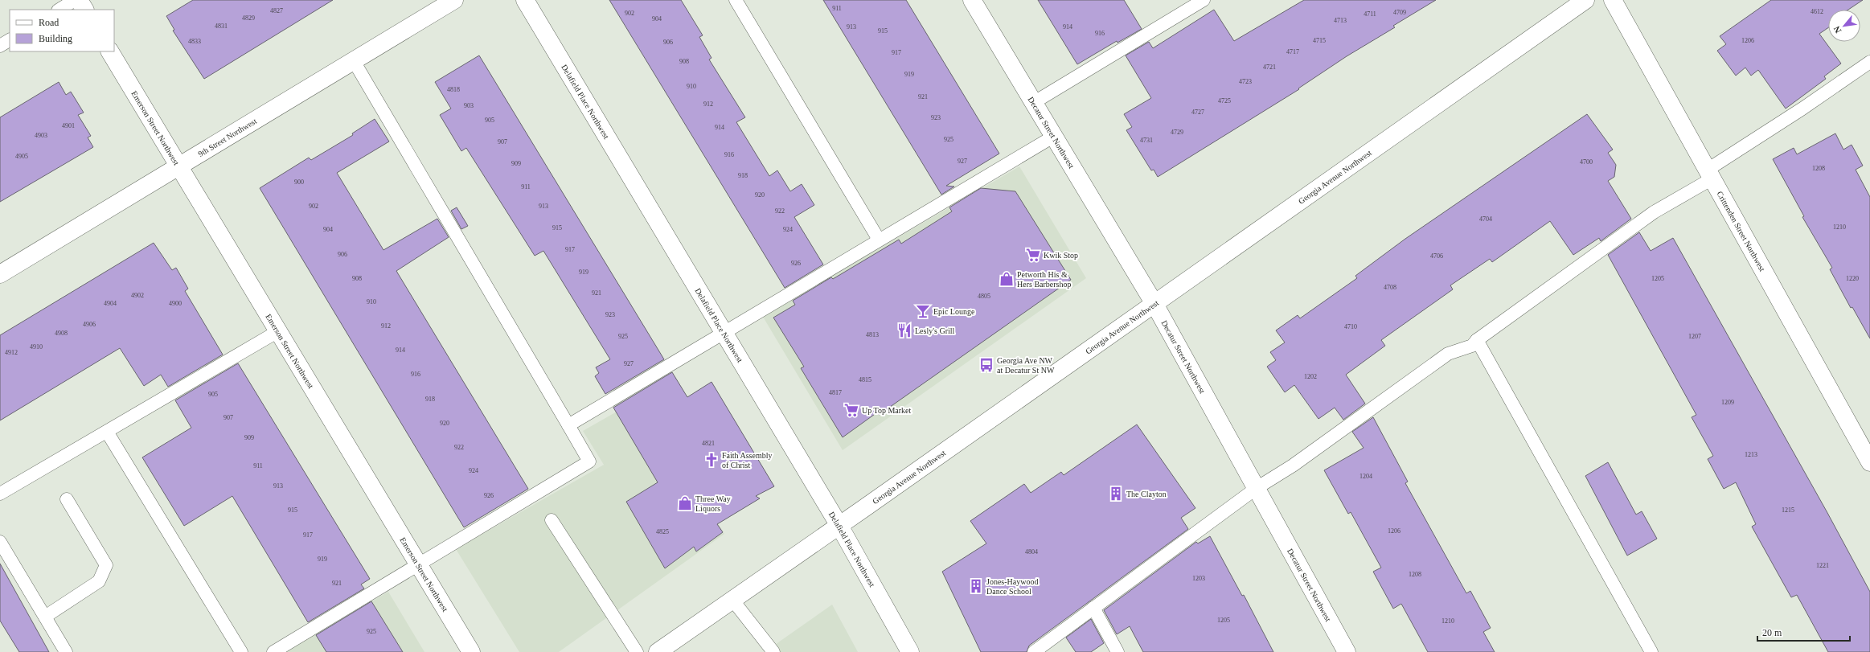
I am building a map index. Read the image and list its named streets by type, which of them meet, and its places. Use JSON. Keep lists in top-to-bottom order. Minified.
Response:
{"streets":{"main road":["Delafield Place Northwest","Emerson Street Northwest","Decatur Street Northwest","9th Street Northwest","Georgia Avenue Northwest","Crittenden Street Northwest"]},"crossings":[["Delafield Place Northwest","Georgia Avenue Northwest"],["Emerson Street Northwest","9th Street Northwest"],["Decatur Street Northwest","Georgia Avenue Northwest"]],"places":{"supermarket":["Kwik Stop","Up Top Market"],"shop":["Petworth His & Hers Barbershop","Three Way Liquors"],"bar":["Epic Lounge"],"restaurant":["Lesly's Grill"],"bus stop":["Georgia Ave NW at Decatur St NW"],"church":["Faith Assembly of Christ"],"building":["The Clayton","Jones-Haywood Dance School"]},"house_numbers":["911","4827","4612","4709","902","4711","4829","904","4713","4831","913","914","915","916","4715","1206","4833","906","4717","917","908","4721","919","4723","910","4818","921","4725","912","903","4727","923","905","4901","914","4729","4903","925","4731","907","916","4905","927","4700","909","1208","918","900","911","920","902","913","922","4704","1210","915","904","924","917","906","4706","926","919","908","1205","1220","4708","921","4902","4805","910","4904","4900","923","4906","912","4710","4908","4813","925","1207","4910","914","4912","927","916","1202","4815","4817","905","918","1209","907","920","909","4821","922","1213","911","924","1204","913","926","915","1215","1206","4825","917","4804","919","1221","1208","1203","921","1205","1210","925"],"legend":["Road","Building"],"scale_bar":"20 m","north":"bottom left"}
